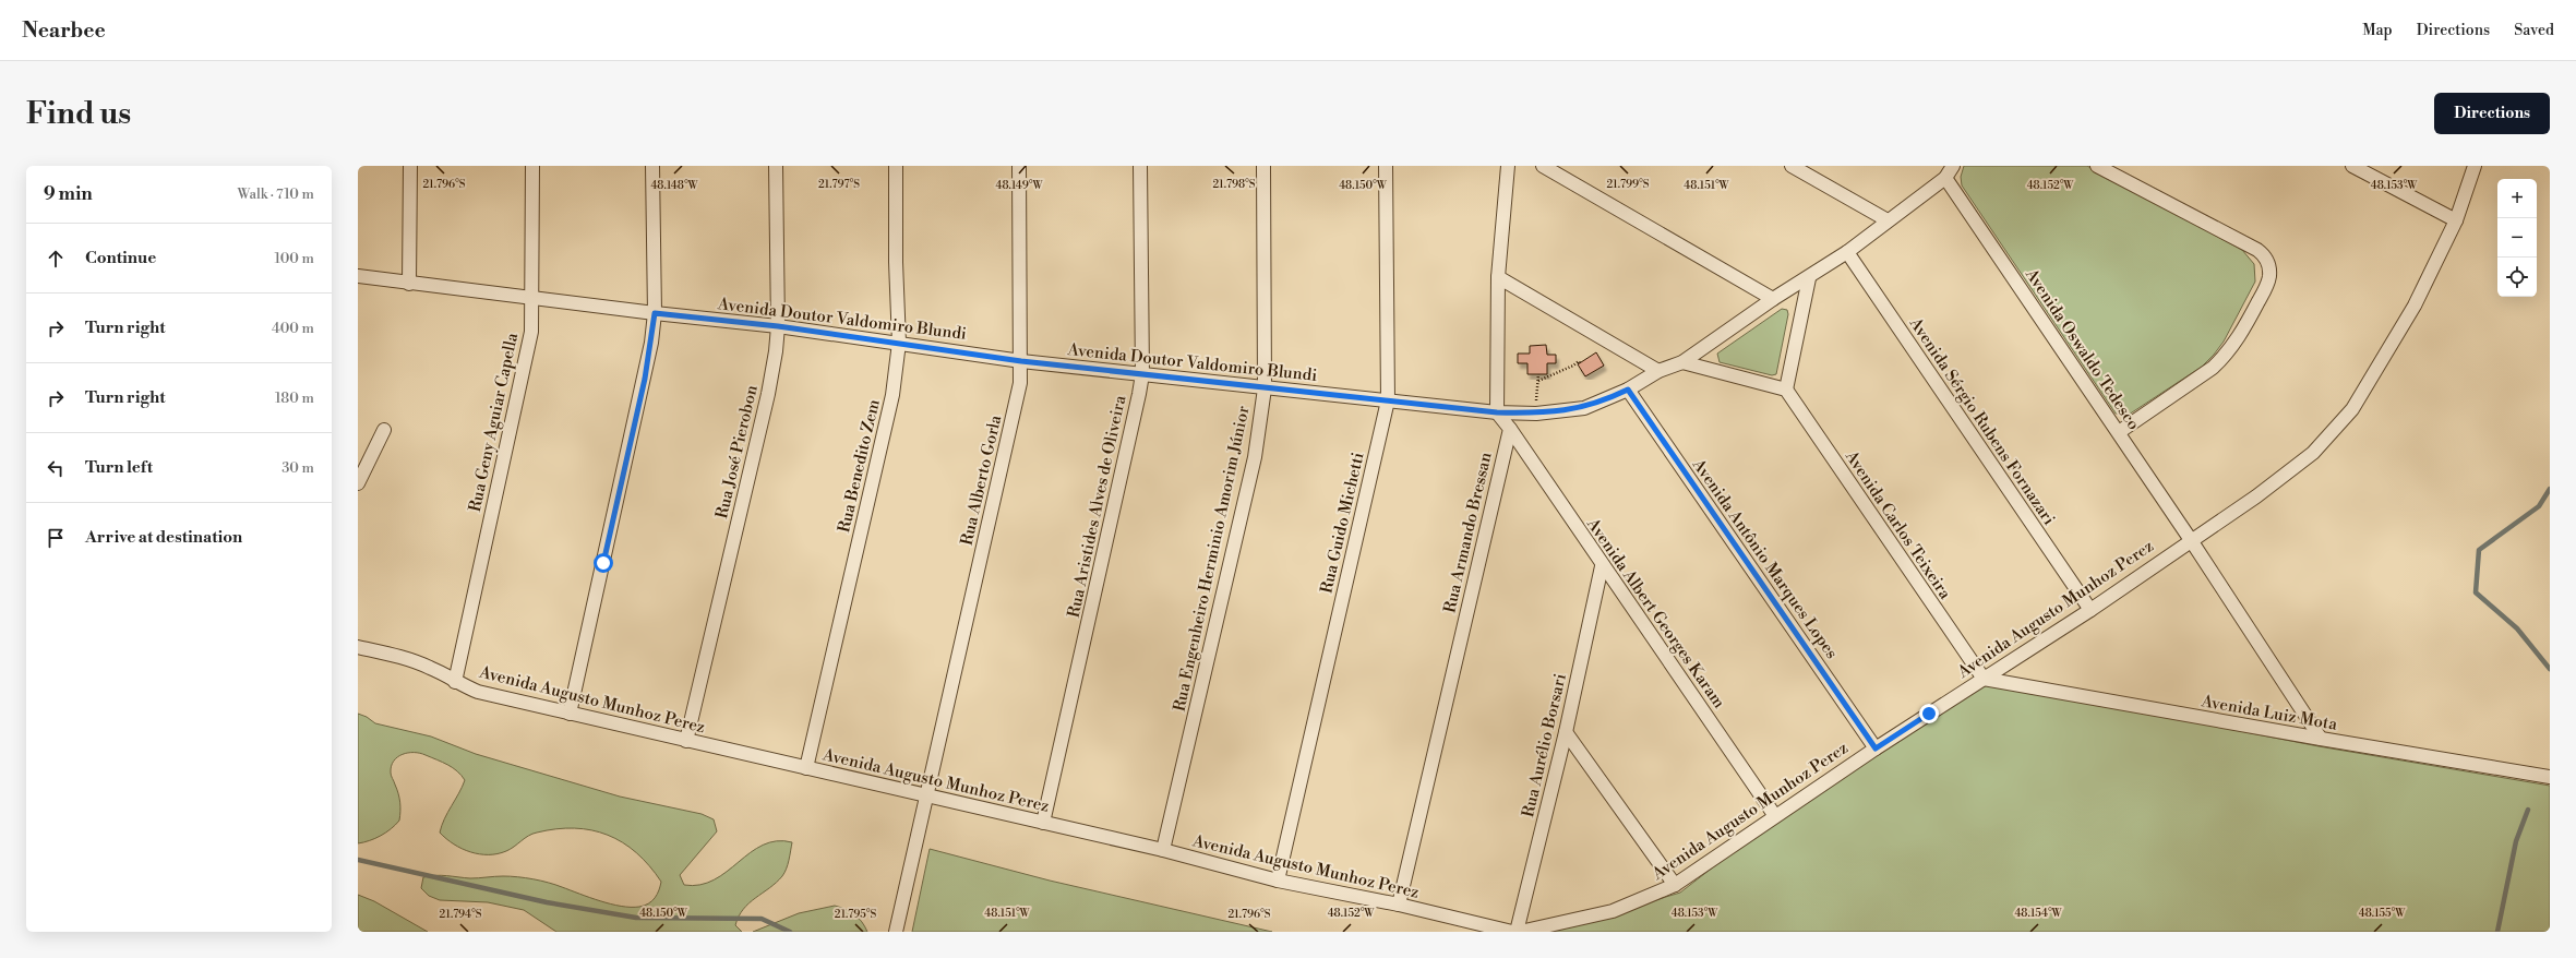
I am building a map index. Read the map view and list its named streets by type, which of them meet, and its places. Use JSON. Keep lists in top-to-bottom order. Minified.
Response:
{"streets":{"street":["Avenida Doutor Valdomiro Blundi","Avenida Oswaldo Tedesco","Avenida Sérgio Rubens Fornazari","Rua Geny Aguiar Capella","Rua José Pierobon","Rua Benedito Zem","Rua Alberto Gorla","Rua Aristides Alves de Oliveira","Rua Guido Michetti","Avenida Carlos Teixeira","Rua Armando Bressan","Rua Engenheiro Herminio Amorim Júnior","Avenida Antônio Marques Lopes","Avenida Augusto Munhoz Perez","Avenida Albert Georges Karam","Avenida Luiz Mota","Rua Aurélio Borsari"]},"crossings":[["Avenida Doutor Valdomiro Blundi","Avenida Oswaldo Tedesco"],["Avenida Doutor Valdomiro Blundi","Avenida Sérgio Rubens Fornazari"],["Avenida Doutor Valdomiro Blundi","Rua Geny Aguiar Capella"],["Avenida Doutor Valdomiro Blundi","Rua José Pierobon"],["Avenida Doutor Valdomiro Blundi","Rua Benedito Zem"],["Avenida Doutor Valdomiro Blundi","Rua Alberto Gorla"],["Avenida Doutor Valdomiro Blundi","Rua Aristides Alves de Oliveira"],["Avenida Doutor Valdomiro Blundi","Rua Guido Michetti"],["Avenida Doutor Valdomiro Blundi","Rua Engenheiro Herminio Amorim Júnior"],["Avenida Doutor Valdomiro Blundi","Avenida Antônio Marques Lopes"],["Avenida Oswaldo Tedesco","Avenida Augusto Munhoz Perez"],["Avenida Oswaldo Tedesco","Avenida Luiz Mota"],["Avenida Sérgio Rubens Fornazari","Avenida Augusto Munhoz Perez"],["Rua Geny Aguiar Capella","Avenida Augusto Munhoz Perez"],["Rua José Pierobon","Avenida Augusto Munhoz Perez"],["Rua Benedito Zem","Avenida Augusto Munhoz Perez"],["Rua Alberto Gorla","Avenida Augusto Munhoz Perez"],["Rua Aristides Alves de Oliveira","Avenida Augusto Munhoz Perez"],["Rua Guido Michetti","Avenida Augusto Munhoz Perez"],["Avenida Carlos Teixeira","Avenida Augusto Munhoz Perez"],["Avenida Carlos Teixeira","Avenida Luiz Mota"],["Rua Armando Bressan","Avenida Augusto Munhoz Perez"],["Rua Armando Bressan","Avenida Albert Georges Karam"],["Rua Engenheiro Herminio Amorim Júnior","Avenida Augusto Munhoz Perez"],["Avenida Antônio Marques Lopes","Avenida Augusto Munhoz Perez"],["Avenida Augusto Munhoz Perez","Avenida Albert Georges Karam"],["Avenida Augusto Munhoz Perez","Avenida Luiz Mota"],["Avenida Albert Georges Karam","Rua Aurélio Borsari"]],"page":{"header":"Nearbee","nav":["Map","Directions","Saved"],"buttons":"Directions","title":"Find us","heading":["9 min","Walk · 710 m"],"map_buttons":["+","−"],"list":[["Continue","100 m"],["Turn right","400 m"],["Turn right","180 m"],["Turn left","30 m"],"Arrive at destination"]},"coordinates":["21.796°S","21.797°S","21.799°S","21.798°S","48.148°W","48.149°W","48.150°W","48.151°W","48.152°W","48.153°W","48.154°W","48.155°W","21.794°S","21.795°S"]}
